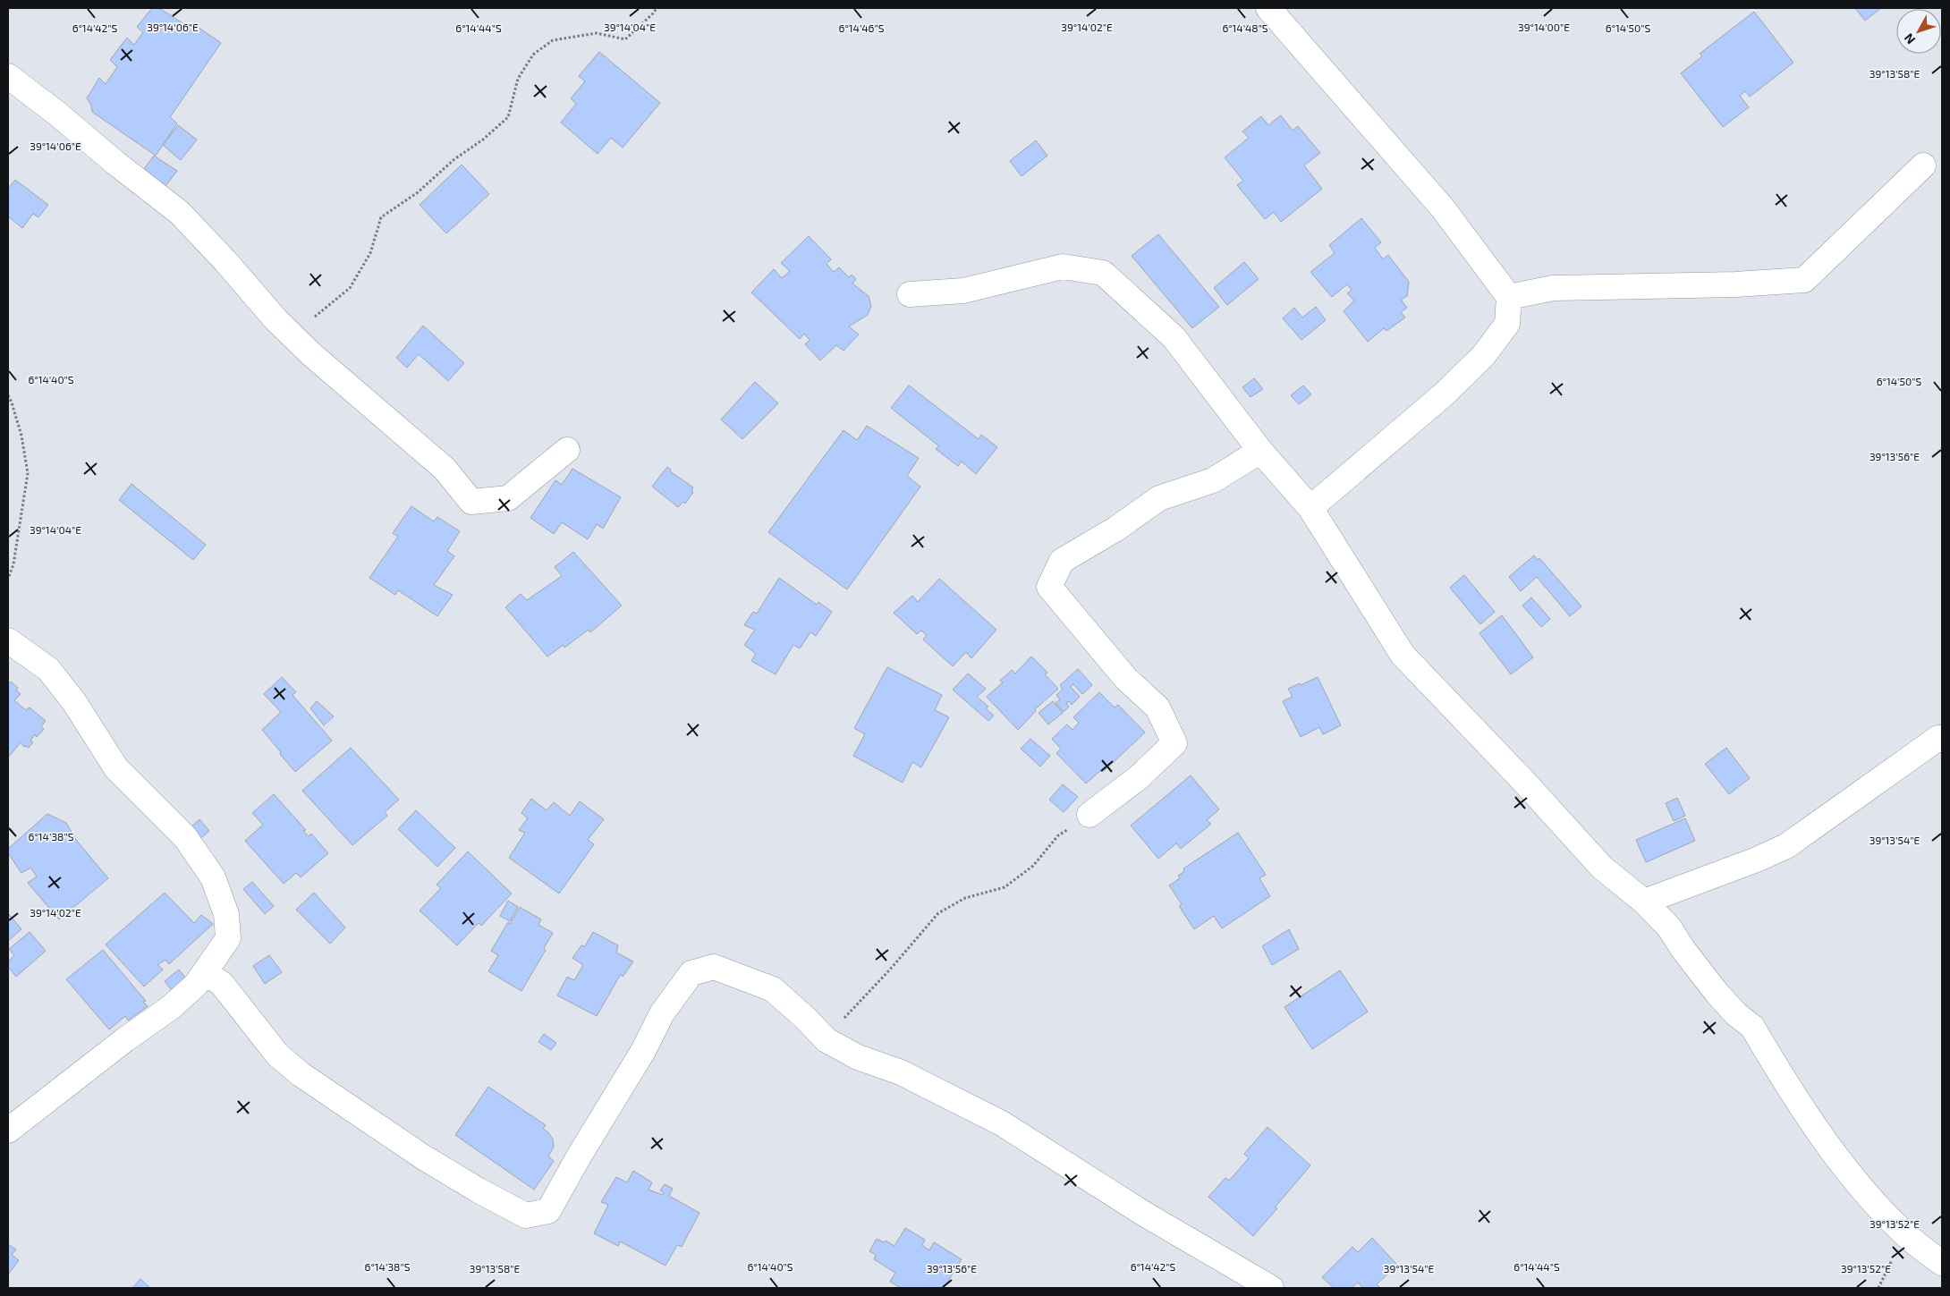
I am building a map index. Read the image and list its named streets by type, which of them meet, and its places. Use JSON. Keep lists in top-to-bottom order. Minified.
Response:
{"north":"bottom left","coordinates":["39°14'06\"E","39°14'04\"E","39°14'02\"E","39°14'00\"E","6°14'48\"S","6°14'42\"S","6°14'44\"S","6°14'46\"S","6°14'50\"S","39°13'58\"E","6°14'40\"S","39°13'56\"E","6°14'38\"S","39°13'54\"E","39°13'52\"E"]}
